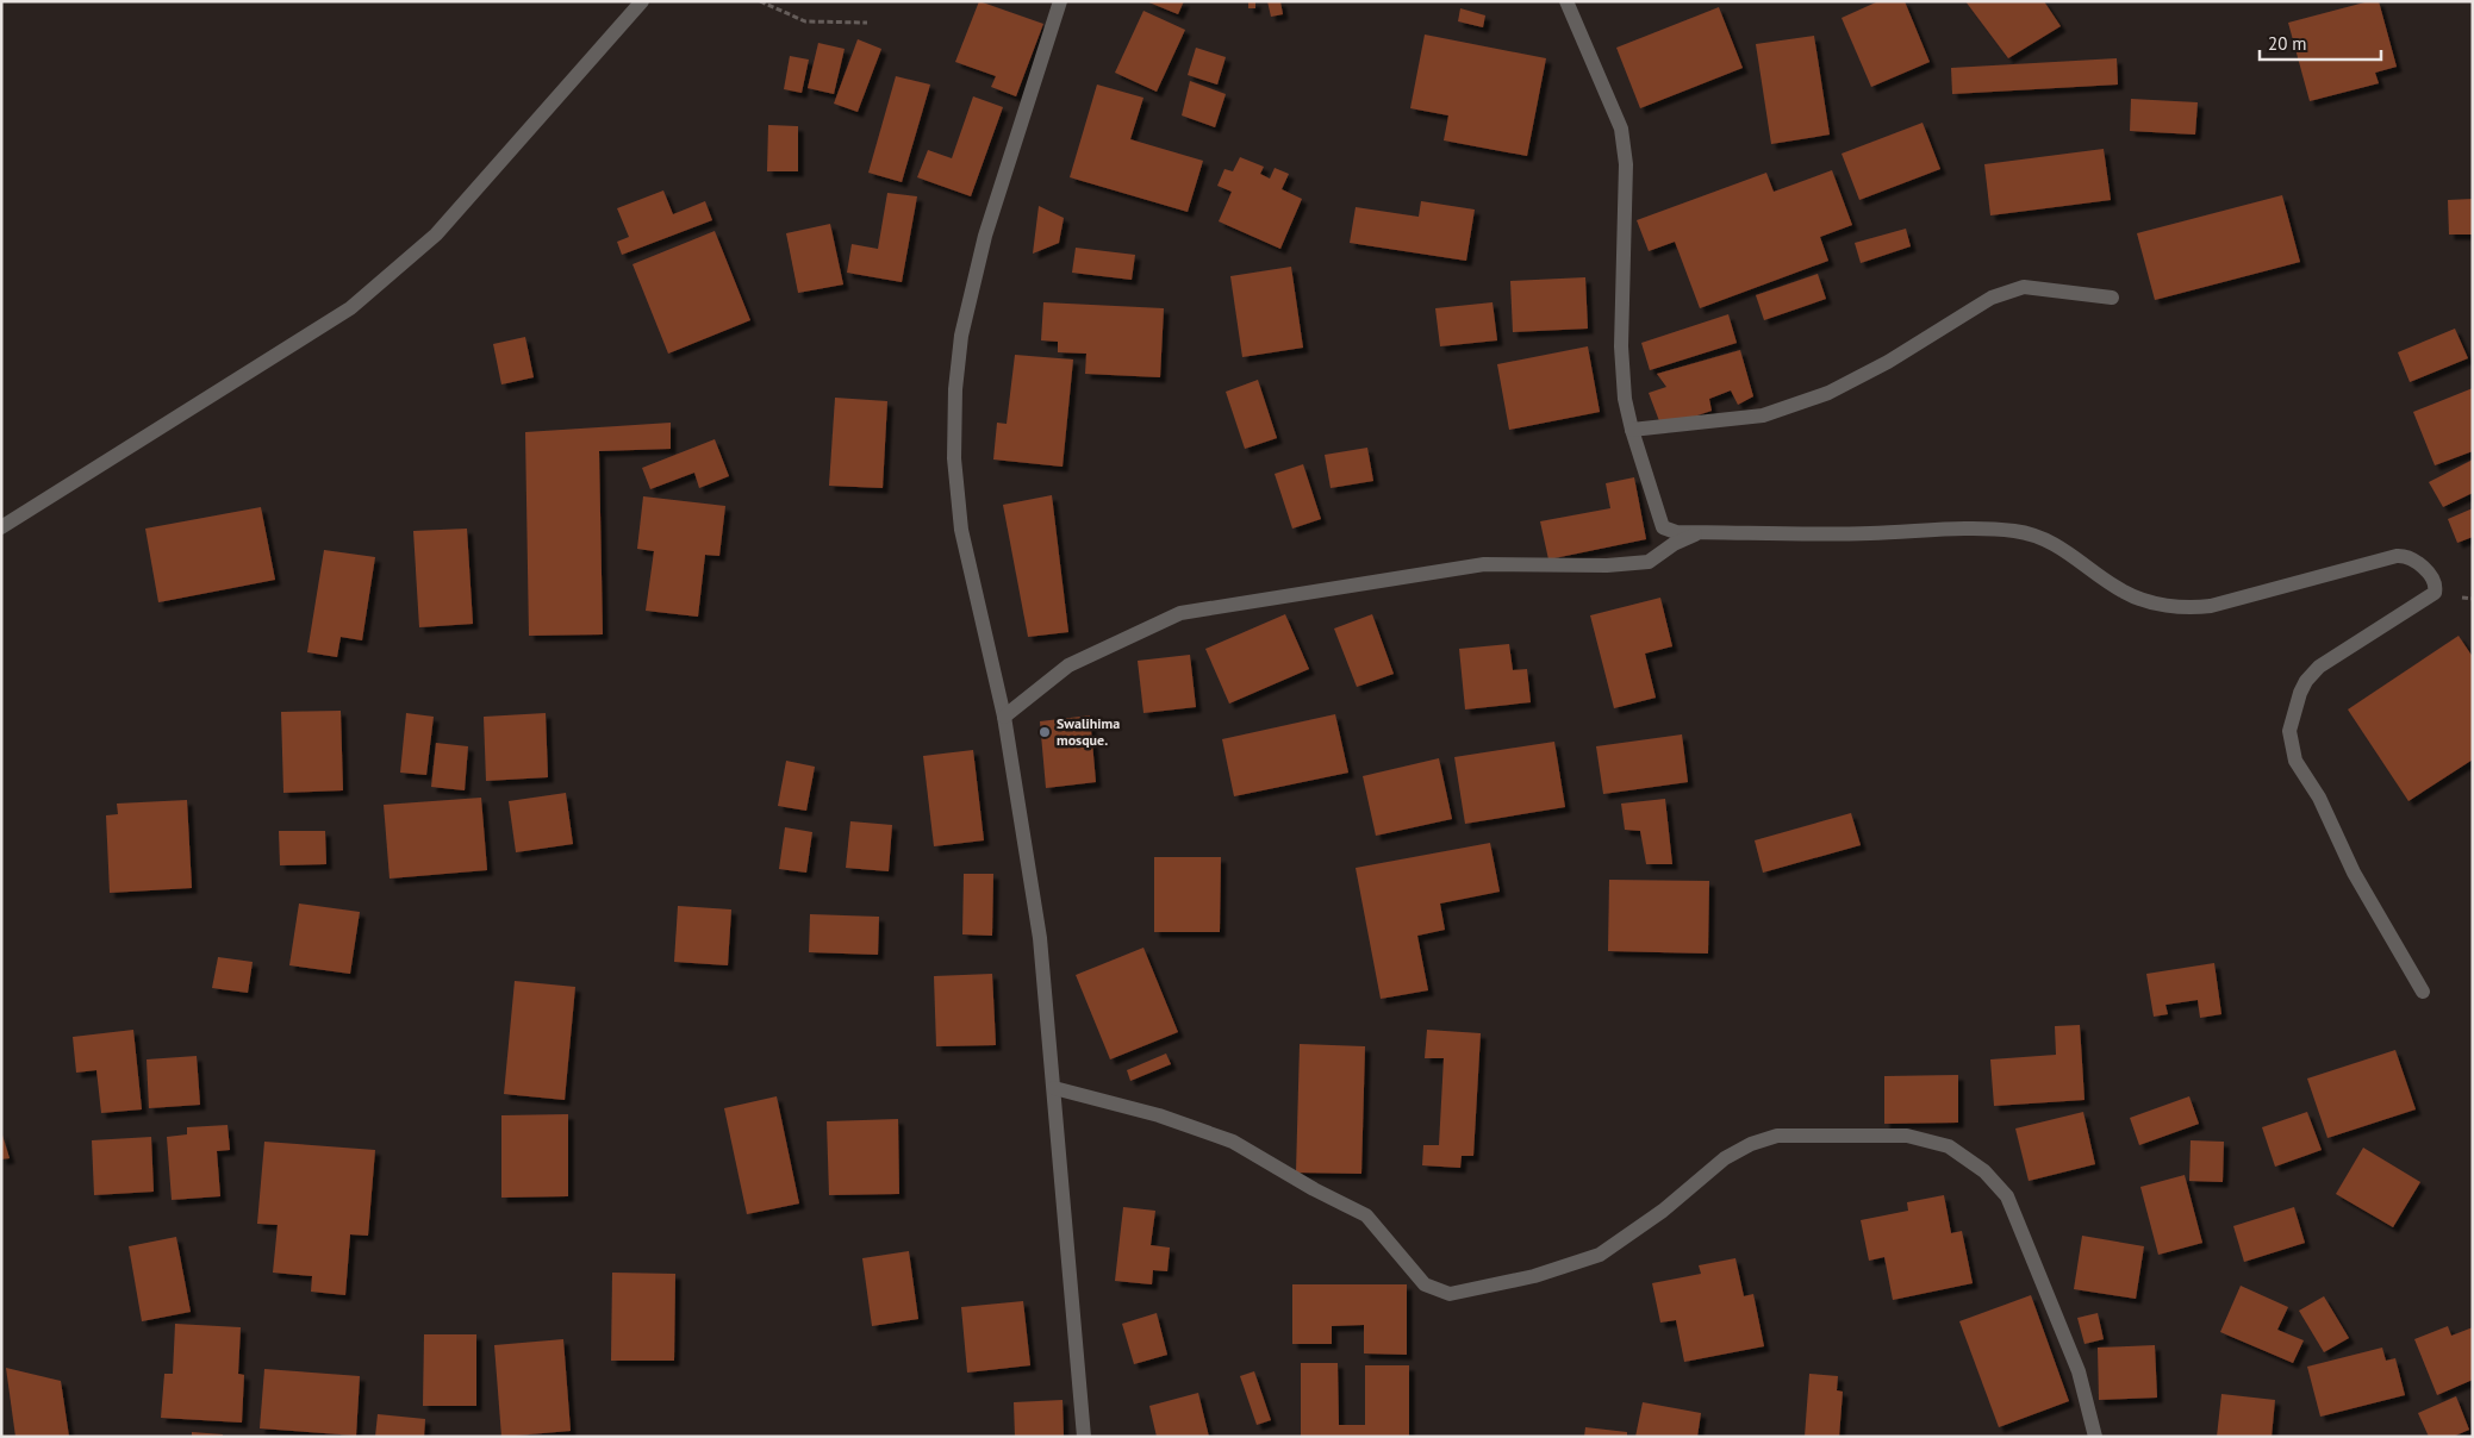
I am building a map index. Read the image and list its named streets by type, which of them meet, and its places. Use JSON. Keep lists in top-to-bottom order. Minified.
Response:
{"places":["Swalihima mosque."],"scale_bar":"20 m"}
